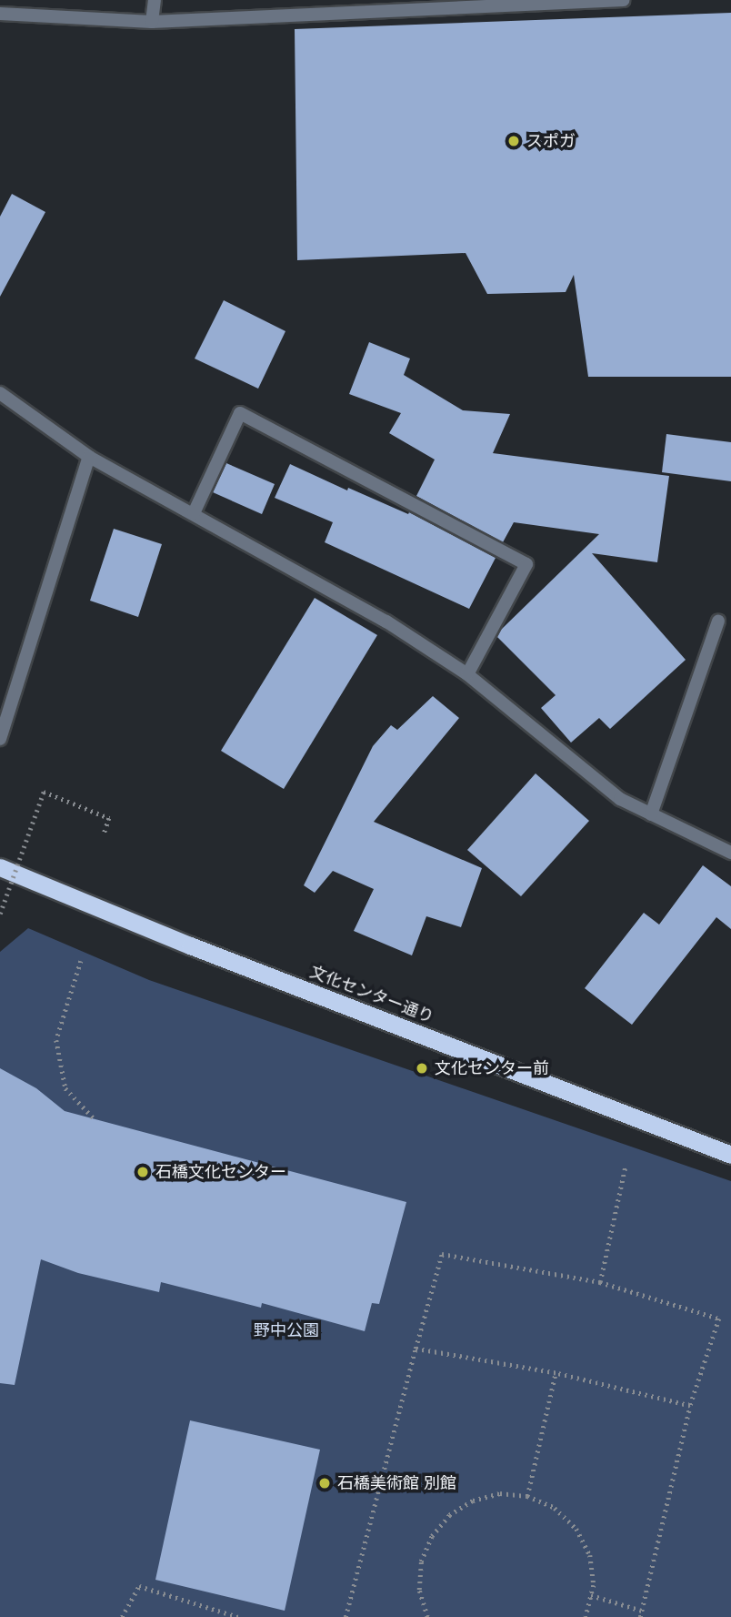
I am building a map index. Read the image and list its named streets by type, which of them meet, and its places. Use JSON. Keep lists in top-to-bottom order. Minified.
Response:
{"streets":{"highway":["文化センター通り"]},"parks":["野中公園"],"places":["スポガ","文化センター前","石橋文化センター","石橋美術館 別館"]}
